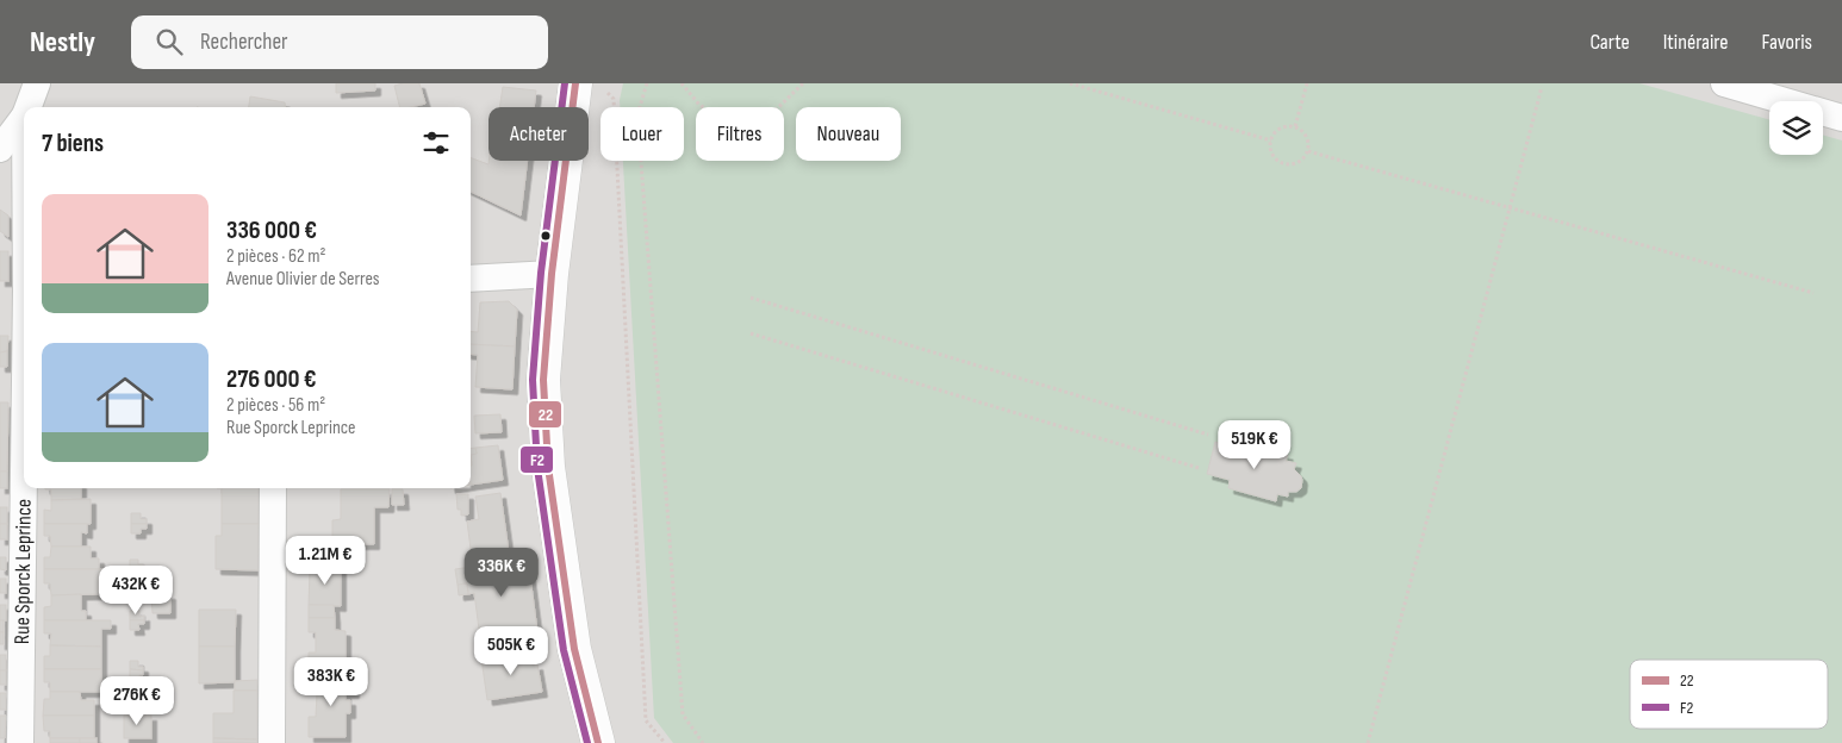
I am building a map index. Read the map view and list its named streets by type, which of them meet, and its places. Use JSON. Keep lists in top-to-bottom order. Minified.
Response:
{"streets":{"street":["Rue Sporck Leprince"]},"lines":["transit line 22","transit line F2"],"legend":["22","F2"],"page":{"header":"Nestly","search":"Rechercher","nav":["Carte","Itinéraire","Favoris"],"chip":["Acheter","Louer","Filtres","Nouveau"],"heading":"7 biens","list":[{"name":"336 000 €","note":"2 pièces · 62 m² · Avenue Olivier de Serres"},{"name":"276 000 €","note":"2 pièces · 56 m² · Rue Sporck Leprince"}],"price":["519K €","1.21M €","336K €","432K €","505K €","383K €","276K €"]}}
